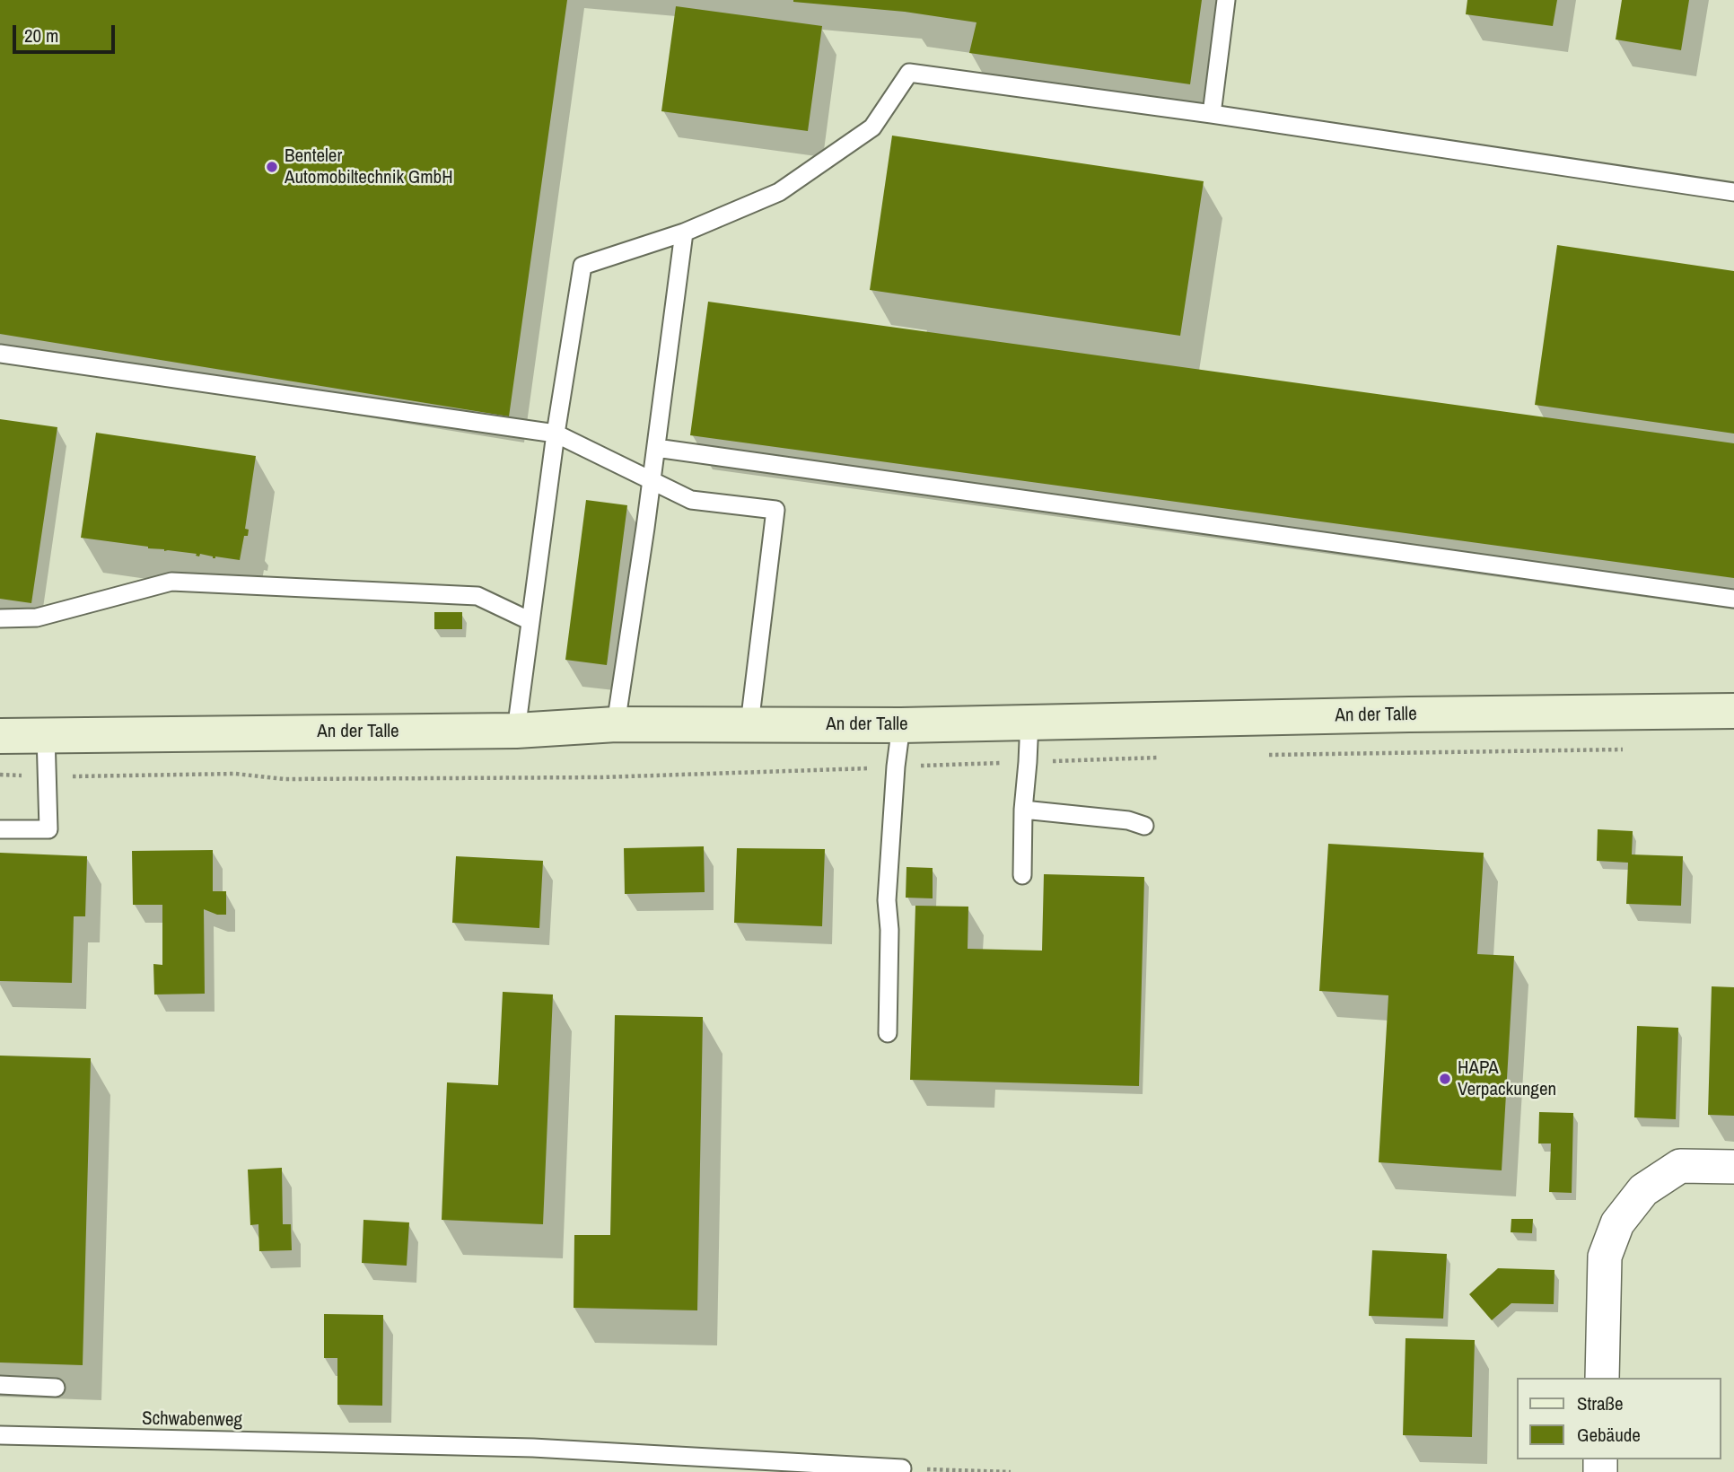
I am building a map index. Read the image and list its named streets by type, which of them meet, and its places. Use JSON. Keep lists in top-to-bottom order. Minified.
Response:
{"streets":{"street":["An der Talle"],"lane":["Schwabenweg"]},"places":["Benteler Automobiltechnik GmbH","HAPA Verpackungen"],"legend":["Straße","Gebäude"],"scale_bar":"20 m"}
